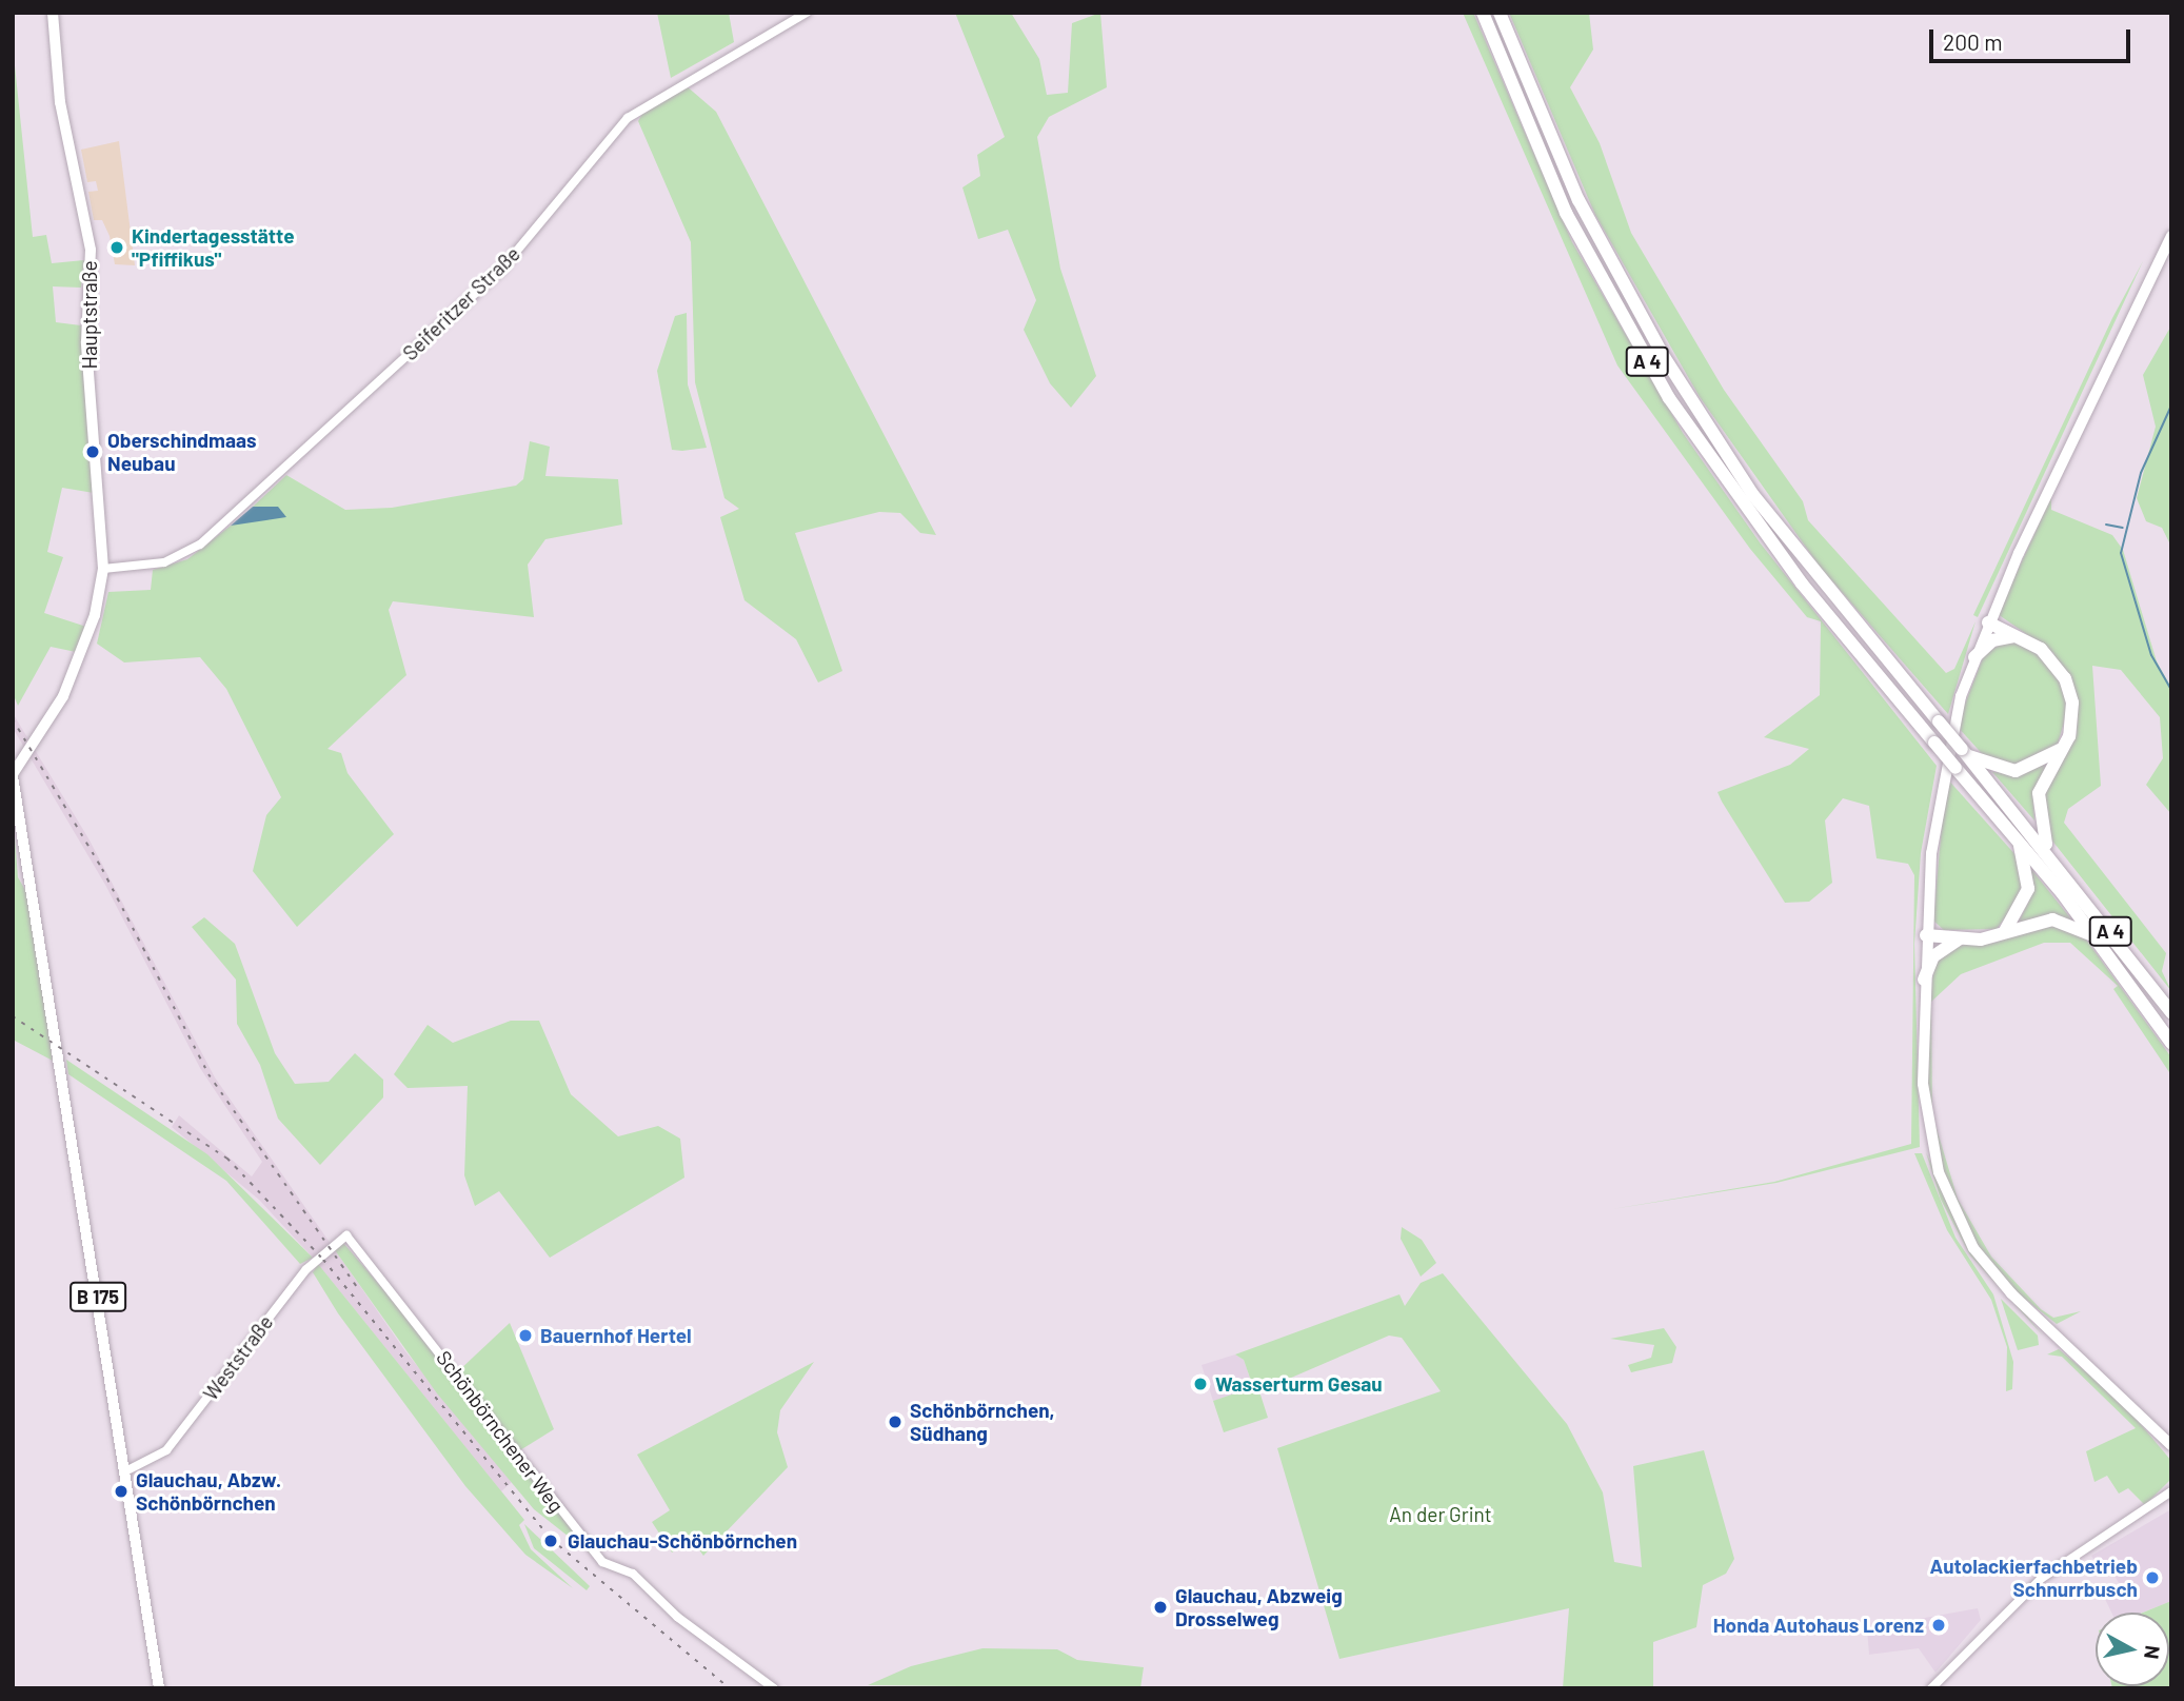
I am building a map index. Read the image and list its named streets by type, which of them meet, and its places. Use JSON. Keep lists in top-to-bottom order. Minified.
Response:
{"streets":{"highway":["A 4"],"main road":["Hauptstraße","B 175"],"street":["Seiferitzer Straße","Weststraße","Schönbörnchener Weg"]},"crossings":[["Seiferitzer Straße","Hauptstraße"],["Hauptstraße","B 175"],["B 175","Weststraße"],["Weststraße","Schönbörnchener Weg"]],"parks":["An der Grint"],"places":["Kindertagesstätte \"Pfiffikus\"","Oberschindmaas Neubau","Bauernhof Hertel","Wasserturm Gesau","Schönbörnchen, Südhang","Glauchau, Abzw. Schönbörnchen","Glauchau-Schönbörnchen","Autolackierfachbetrieb Schnurrbusch","Glauchau, Abzweig Drosselweg","Honda Autohaus Lorenz"],"scale_bar":"200 m","north":"right"}
